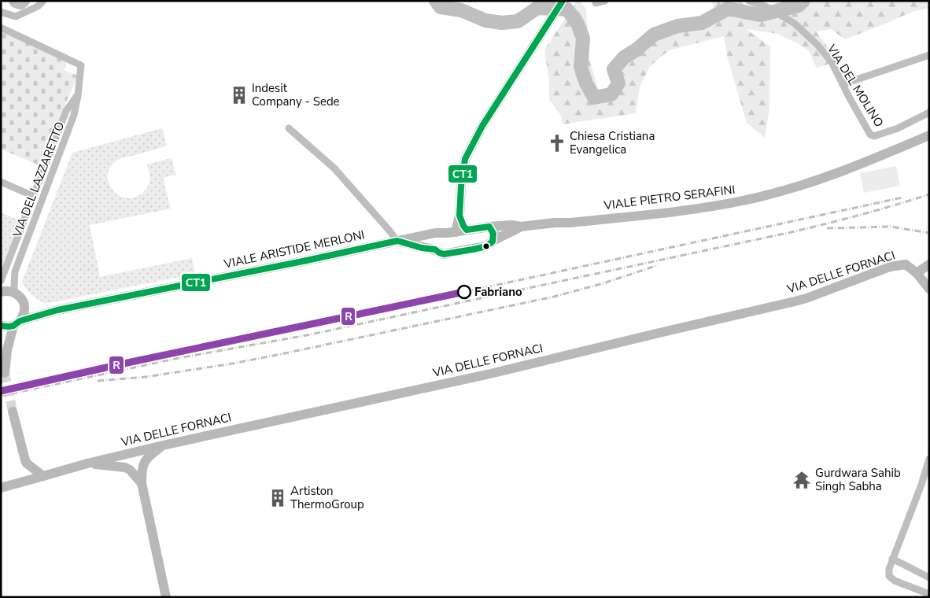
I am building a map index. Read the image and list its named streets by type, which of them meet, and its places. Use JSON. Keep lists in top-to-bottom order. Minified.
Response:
{"streets":{"street":["VIA DEL MOLINO","VIA DEL LAZZARETTO","VIALE PIETRO SERAFINI","VIALE ARISTIDE MERLONI","VIA DELLE FORNACI"]},"crossings":[["VIALE PIETRO SERAFINI","VIALE ARISTIDE MERLONI"]],"places":{"building":["Indesit Company - Sede","Artiston ThermoGroup"],"church":["Chiesa Cristiana Evangelica"],"other":["Fabriano"],"temple":["Gurdwara Sahib Singh Sabha"]},"lines":["transit line CT1","transit line R"]}
